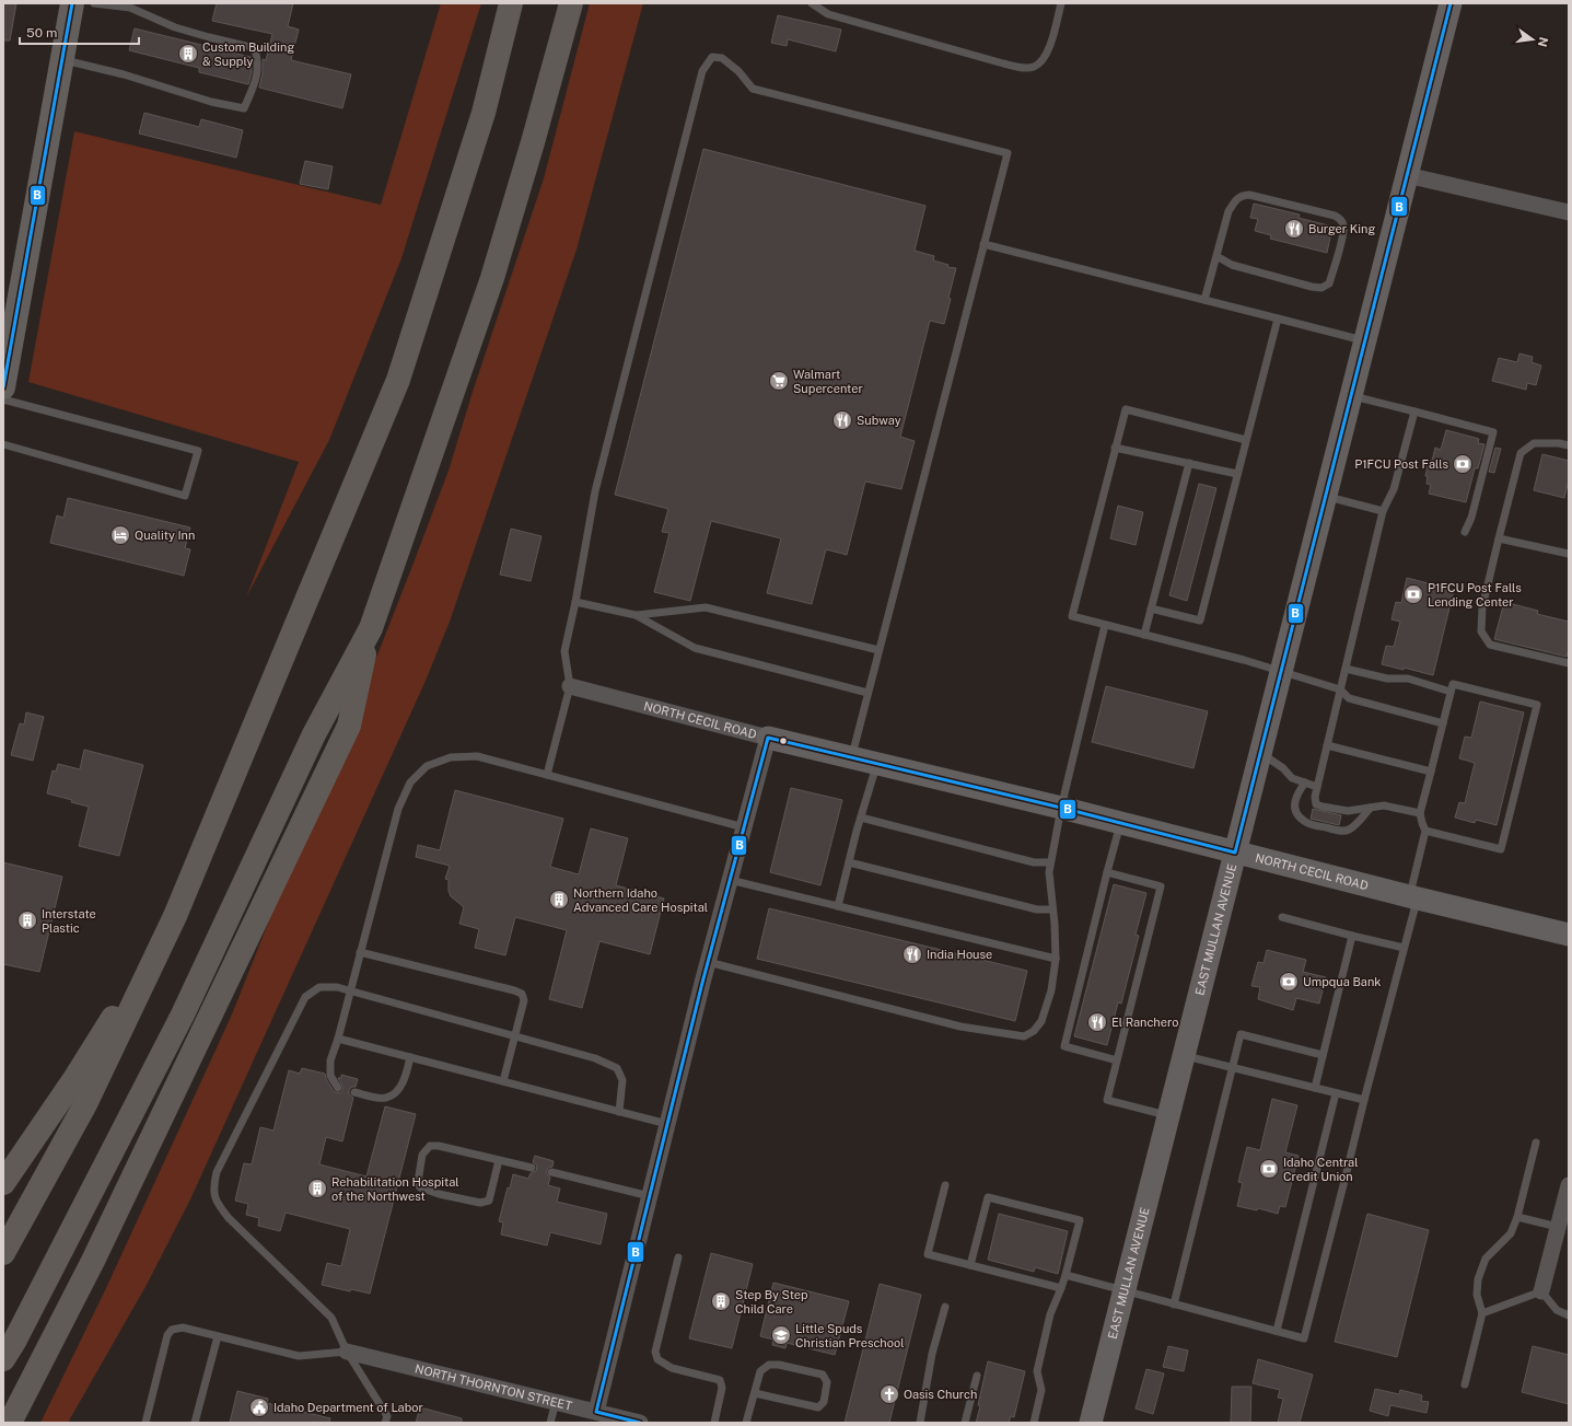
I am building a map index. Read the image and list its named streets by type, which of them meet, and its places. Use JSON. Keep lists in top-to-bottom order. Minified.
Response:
{"streets":{"main road":["NORTH CECIL ROAD","EAST MULLAN AVENUE"],"street":["NORTH THORNTON STREET"]},"crossings":[["NORTH CECIL ROAD","EAST MULLAN AVENUE"]],"places":{"building":["Custom Building & Supply","Northern Idaho Advanced Care Hospital","Interstate Plastic","Rehabilitation Hospital of the Northwest","Step By Step Child Care"],"restaurant":["Burger King","Subway","India House","El Ranchero"],"supermarket":["Walmart Supercenter"],"bank":["P1FCU Post Falls","P1FCU Post Falls Lending Center","Umpqua Bank","Idaho Central Credit Union"],"hotel":["Quality Inn"],"school or university":["Little Spuds Christian Preschool"],"church":["Oasis Church"],"public building":["Idaho Department of Labor"]},"lines":["transit line B"],"scale_bar":"50 m","north":"right"}
